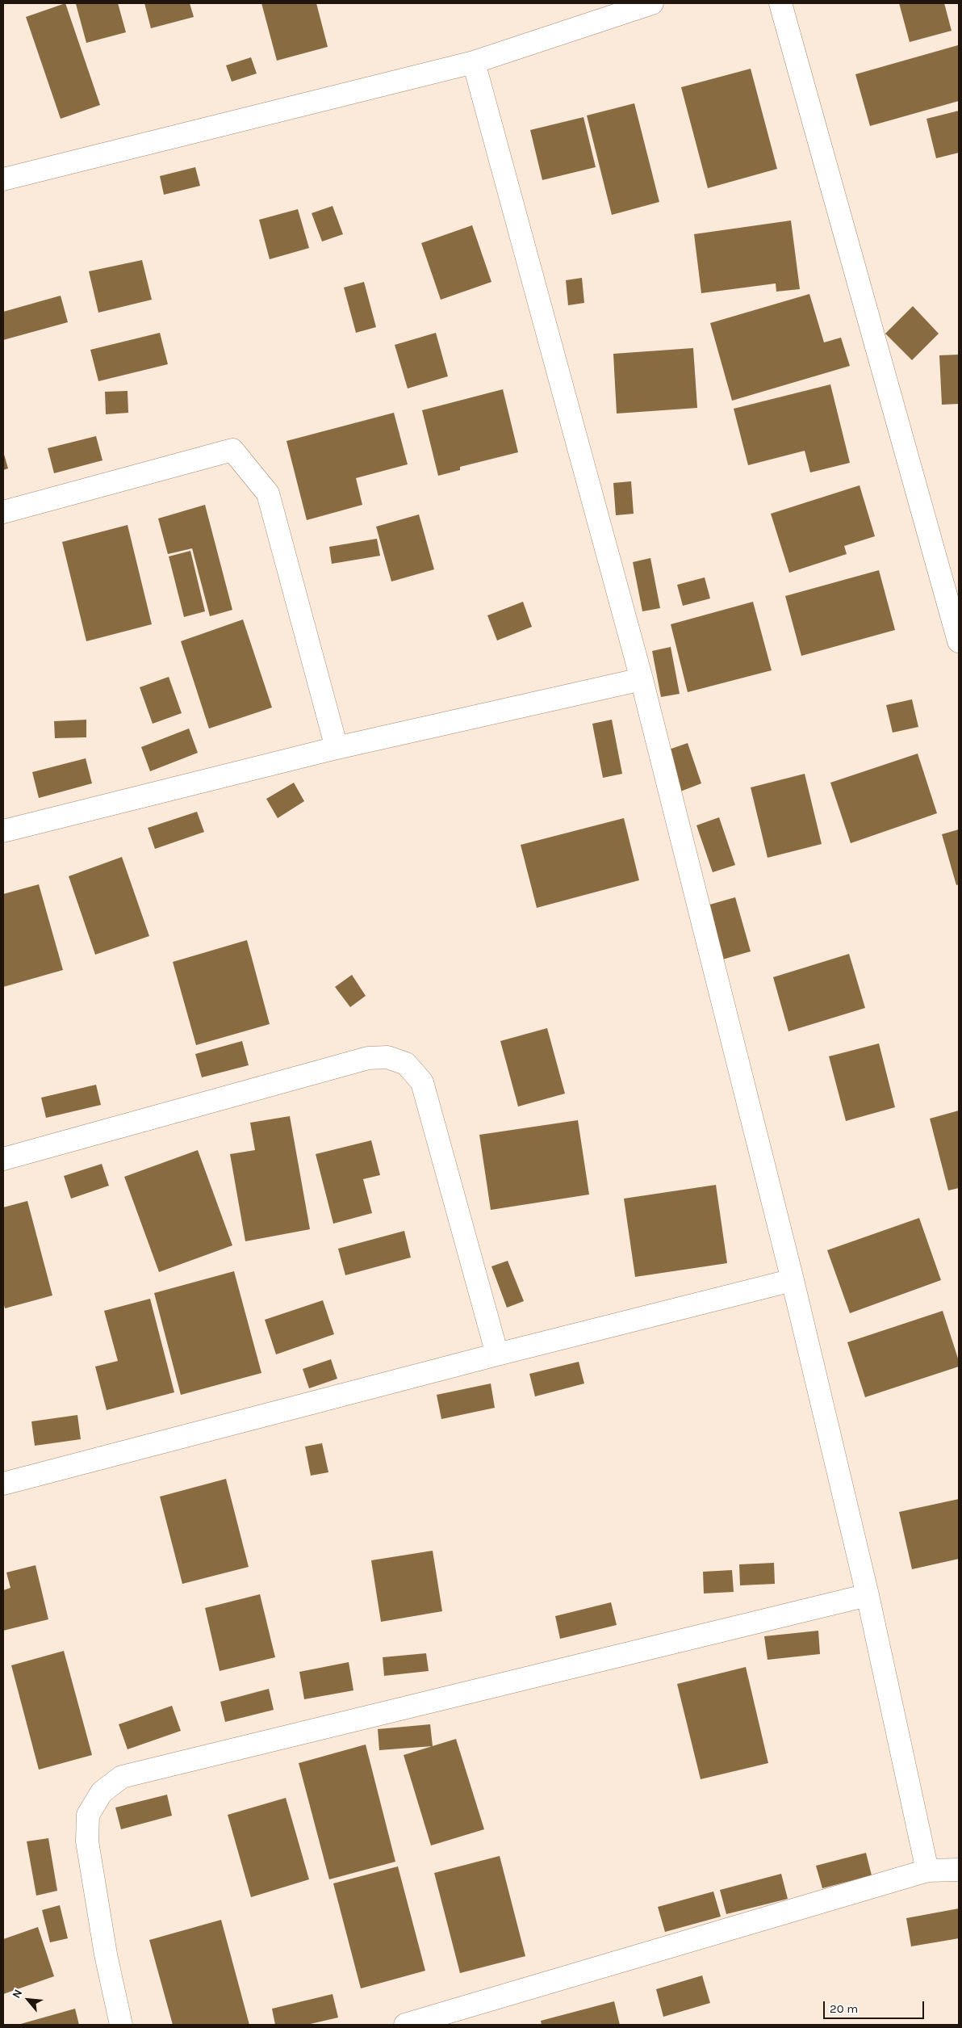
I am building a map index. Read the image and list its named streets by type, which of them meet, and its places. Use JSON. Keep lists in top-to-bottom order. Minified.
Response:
{"scale_bar":"20 m","north":"top left"}
